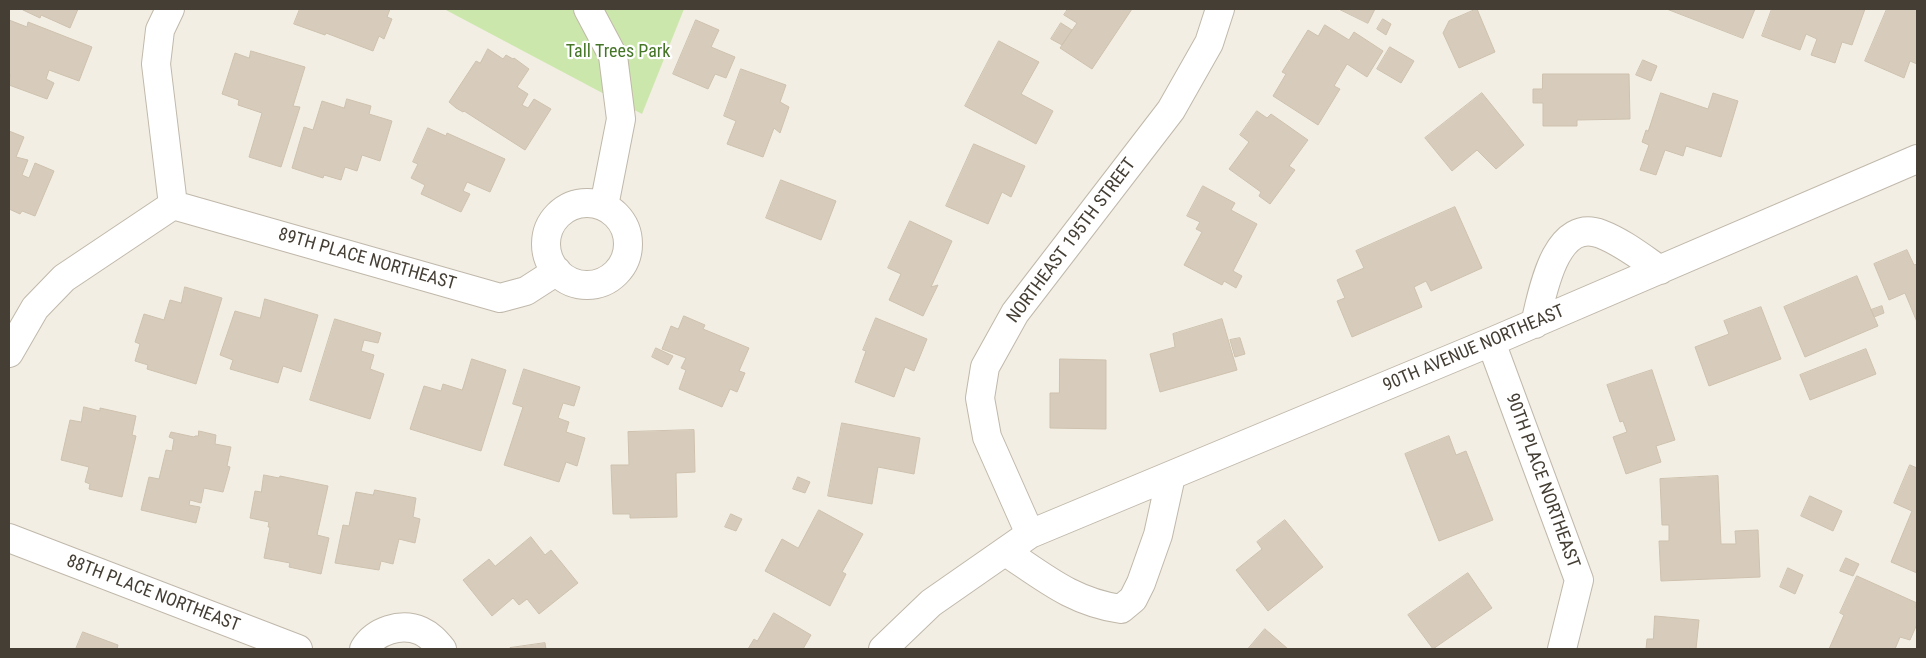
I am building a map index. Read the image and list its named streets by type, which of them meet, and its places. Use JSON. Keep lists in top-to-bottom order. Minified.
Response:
{"streets":{"street":["NORTHEAST 195TH STREET","89TH PLACE NORTHEAST","90TH AVENUE NORTHEAST","90TH PLACE NORTHEAST","88TH PLACE NORTHEAST"]},"crossings":[["NORTHEAST 195TH STREET","90TH AVENUE NORTHEAST"],["90TH AVENUE NORTHEAST","90TH PLACE NORTHEAST"]],"parks":["Tall Trees Park"]}
